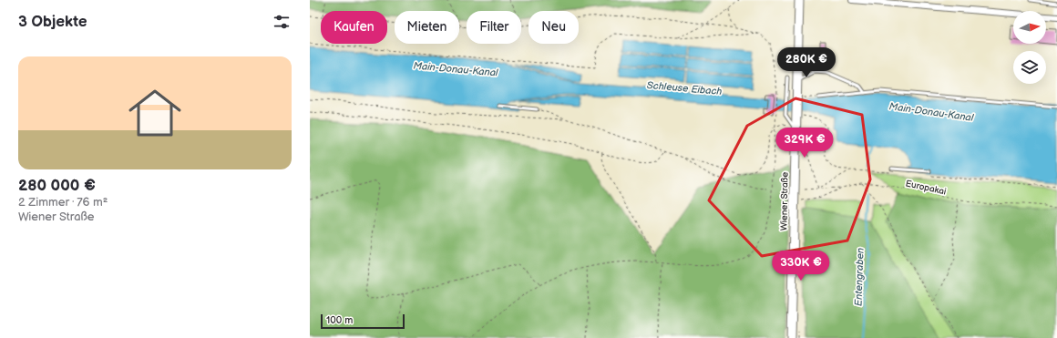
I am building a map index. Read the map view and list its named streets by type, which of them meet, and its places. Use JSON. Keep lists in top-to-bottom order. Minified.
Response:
{"streets":{"main road":["Wiener Straße"],"path":["Europakai"]},"crossings":[["Europakai","Wiener Straße"]],"water":["Main-Donau-Kanal","Schleuse Eibach","Entengraben"],"scale_bar":"100 m","north":"right","page":{"heading":"3 Objekte","chip":["Kaufen","Mieten","Filter","Neu"],"list":[{"name":"280 000 €","note":"2 Zimmer · 76 m² · Wiener Straße"}],"price":["280K €","329K €","330K €"],"scale":"100 m"}}
